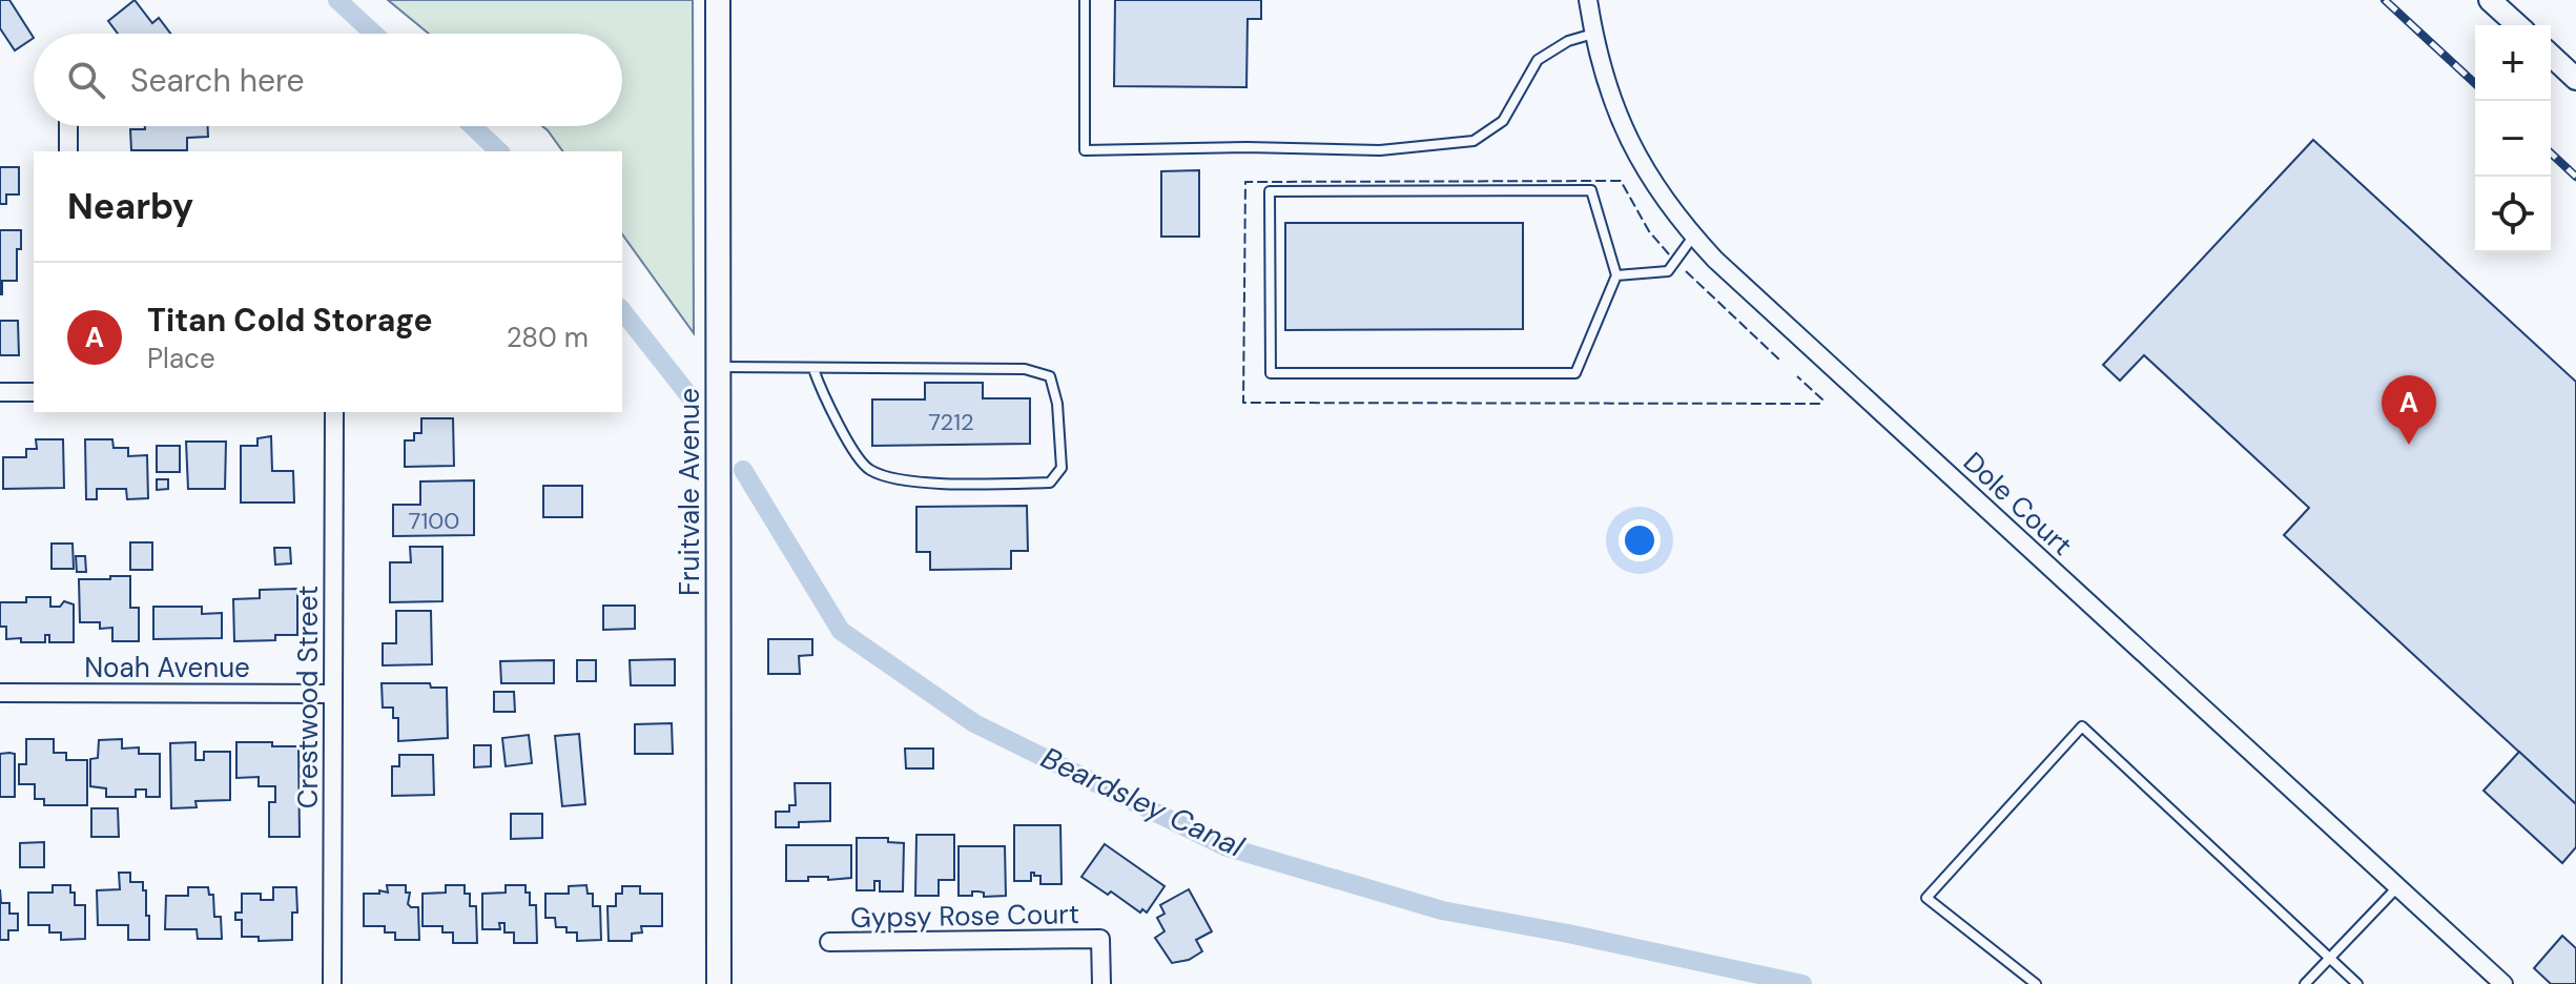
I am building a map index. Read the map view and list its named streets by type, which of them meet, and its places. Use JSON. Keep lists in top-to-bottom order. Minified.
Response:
{"streets":{"main road":["Fruitvale Avenue"],"street":["Dole Court","Noah Avenue","Crestwood Street","Gypsy Rose Court"]},"crossings":[["Noah Avenue","Crestwood Street"]],"water":["Beardsley Canal"],"house_numbers":["7212","7100"],"page":{"map_buttons":["+","−"],"search":"Search here","heading":"Nearby","list":[{"mark":"A","name":"Titan Cold Storage","note":"Place","value":"280 m"}],"pins":"A"}}
